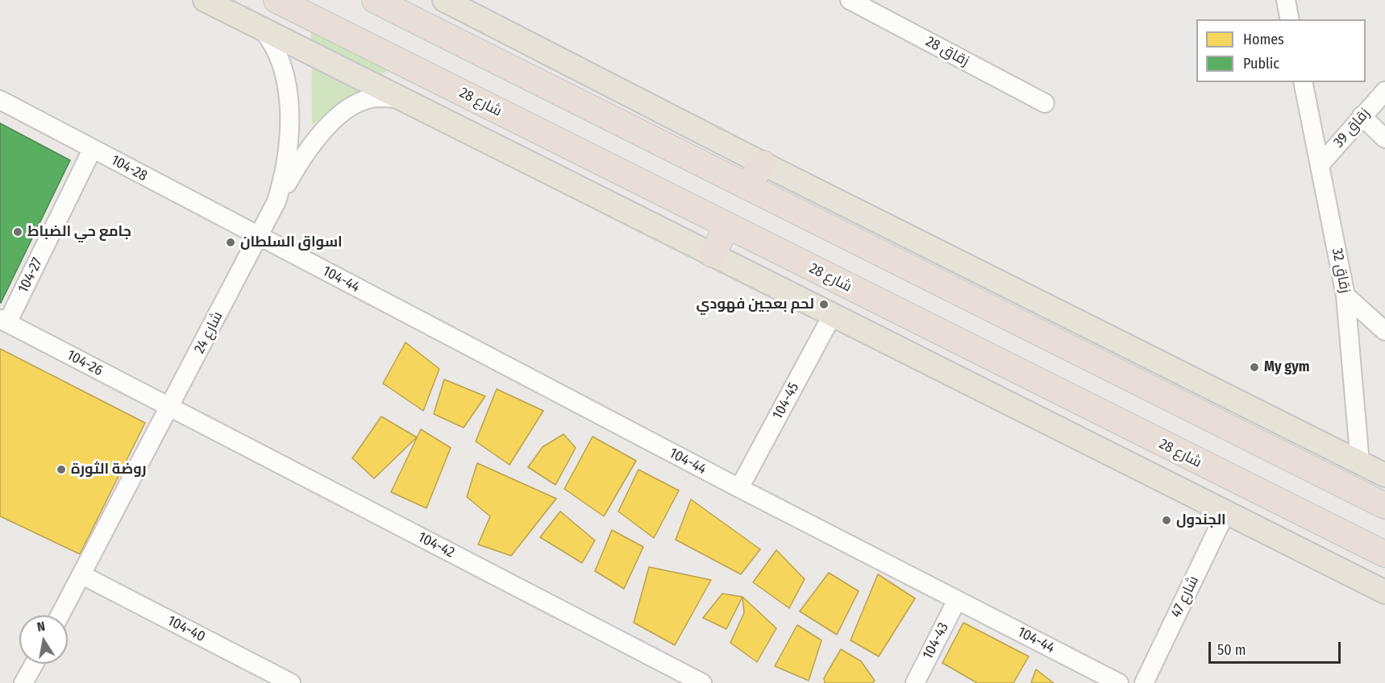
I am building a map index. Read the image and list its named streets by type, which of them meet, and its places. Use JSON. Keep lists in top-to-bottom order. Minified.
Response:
{"streets":{"highway":["شارع 28"],"street":["زقاق 28","زقاق 39","104-28","زقاق 32","104-27","104-44","شارع 24","104-26","104-45","104-42","شارع 47","104-40","104-43"]},"crossings":[["زقاق 39","زقاق 32"],["104-28","104-27"],["104-28","104-44"],["104-28","شارع 24"],["104-27","104-26"],["104-44","شارع 24"],["104-44","104-45"],["104-44","104-43"],["شارع 24","104-26"],["شارع 24","104-42"],["شارع 24","104-40"],["104-26","104-42"]],"places":["جامع حي الضباط","اسواق السلطان","لحم بعجين فهودي","My gym","روضة الثورة","الجندول"],"legend":["Homes","Public"],"scale_bar":"50 m","north":"top"}
